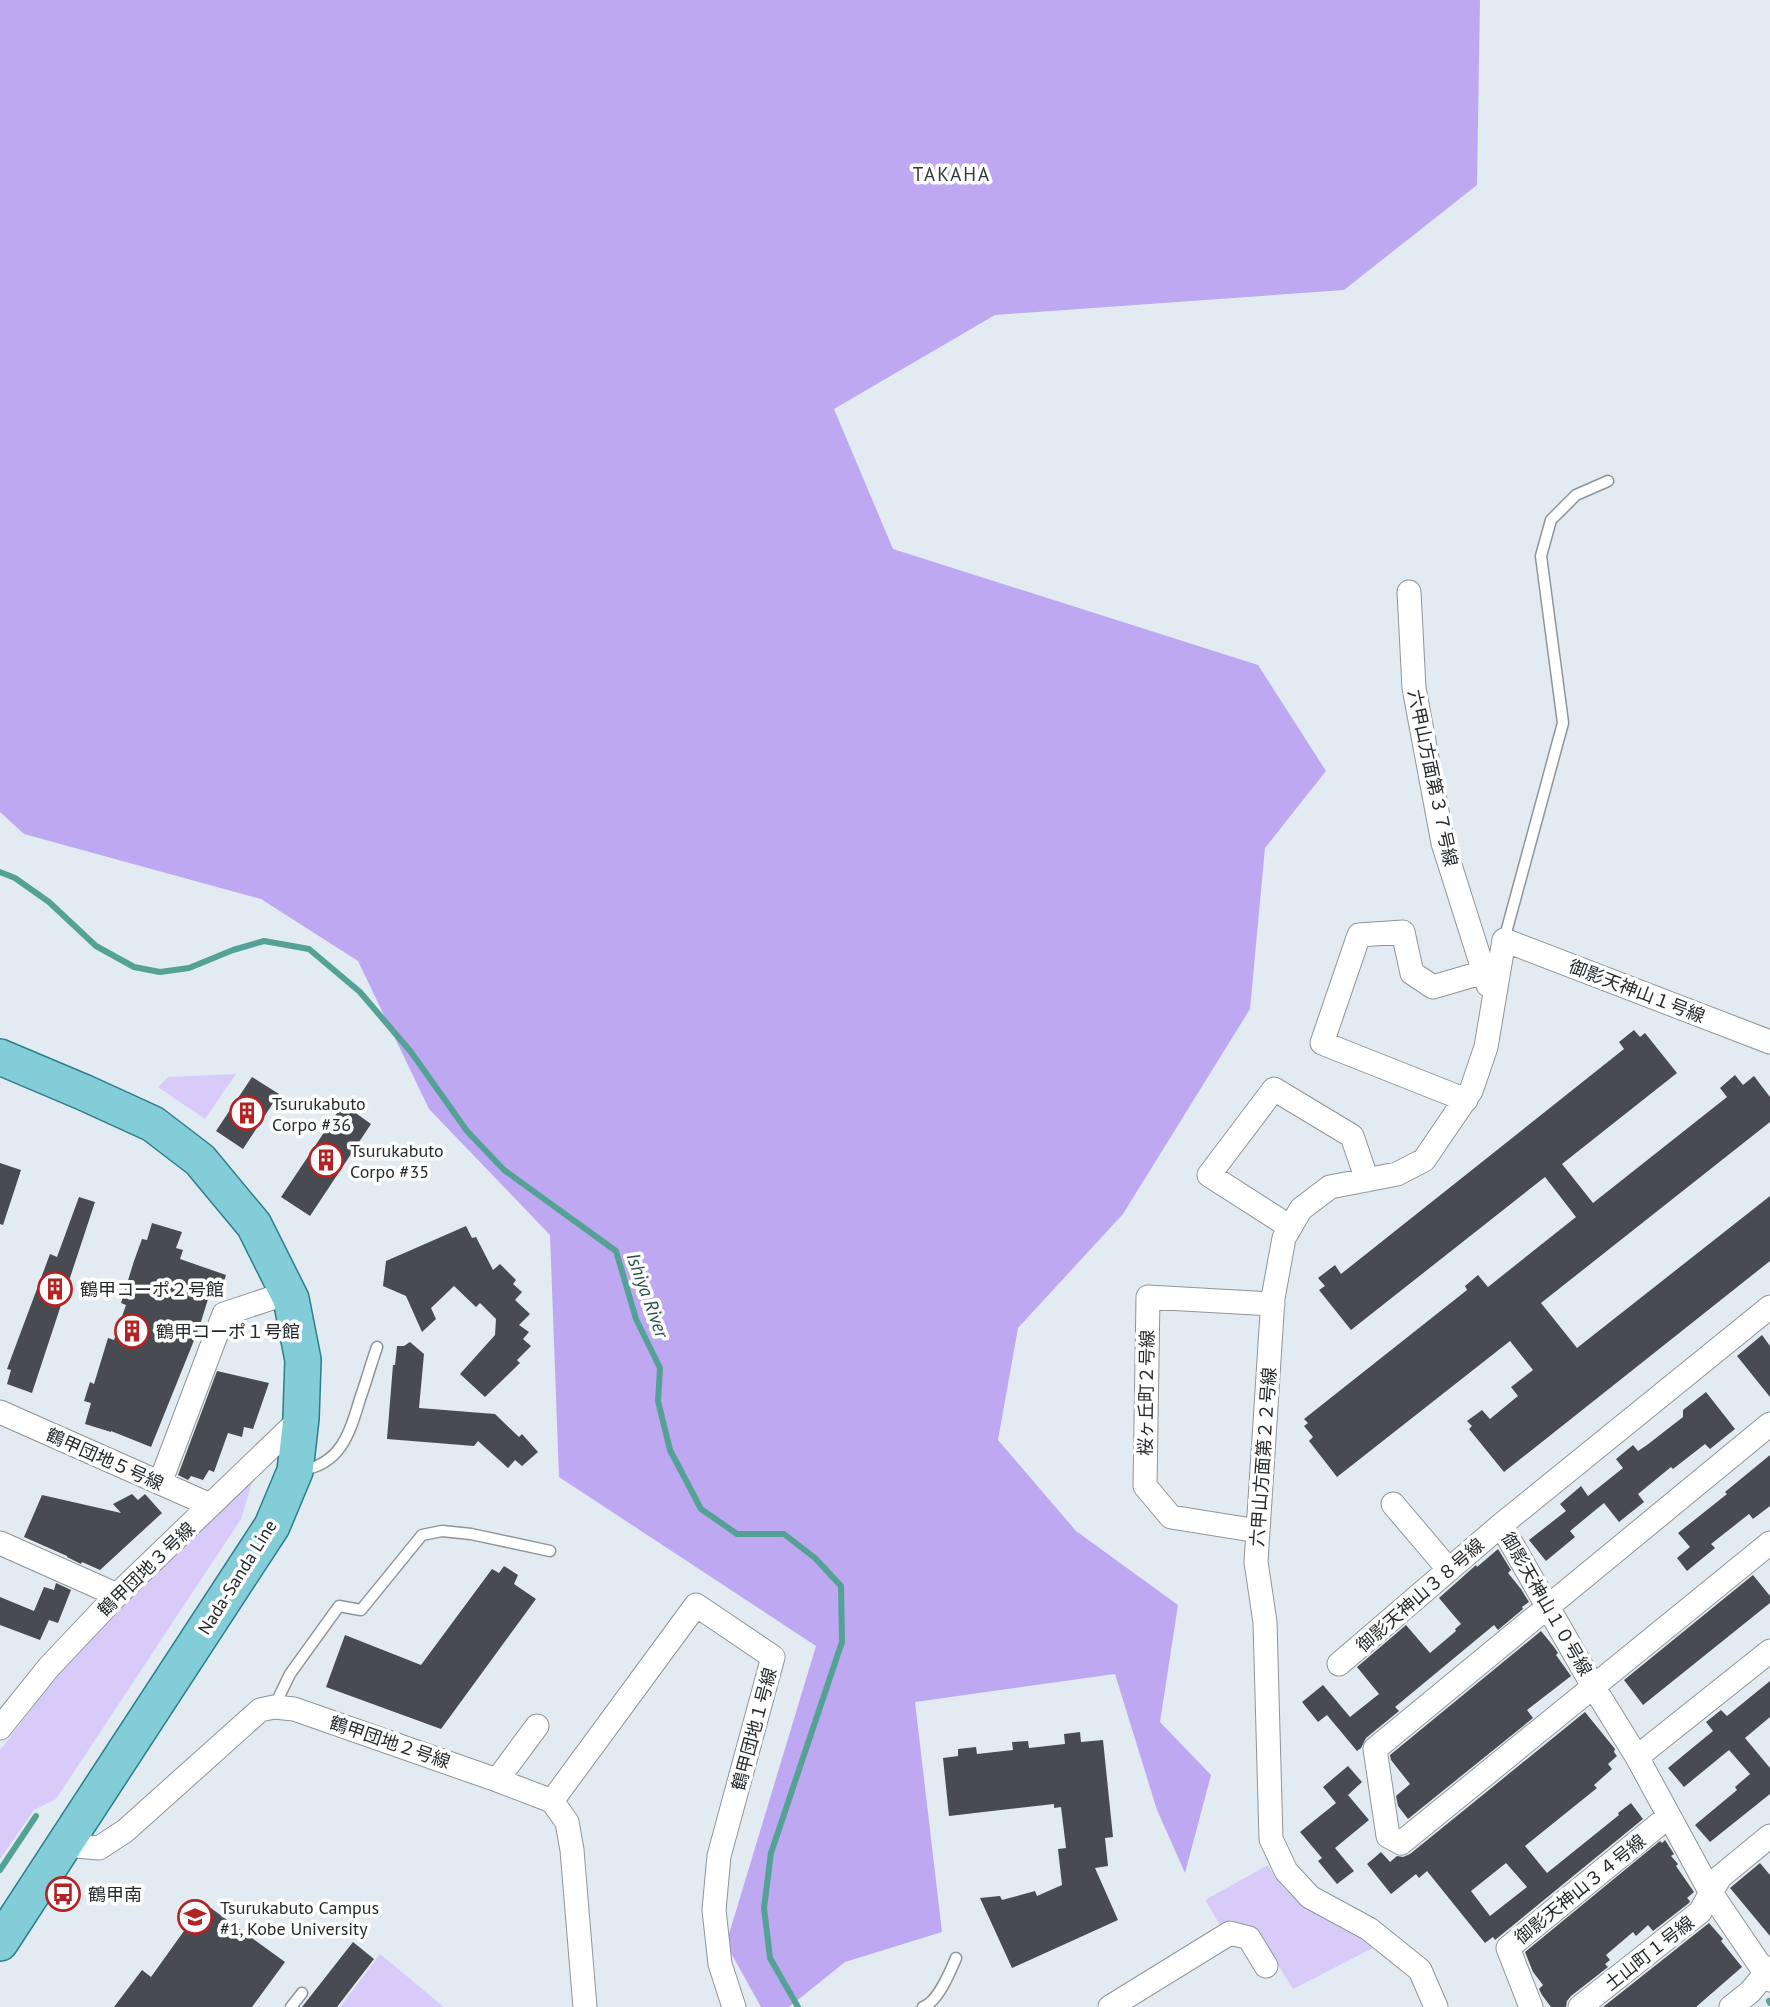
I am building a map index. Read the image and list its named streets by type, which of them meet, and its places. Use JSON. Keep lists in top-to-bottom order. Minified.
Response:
{"streets":{"main road":["Nada-Sanda Line"],"street":["六甲山方面第３７号線","御影天神山１号線","桜ヶ丘町２号線","六甲山方面第２２号線","鶴甲団地５号線","鶴甲団地３号線","御影天神山３８号線","御影天神山１０号線","鶴甲団地１号線","鶴甲団地２号線","御影天神山３４号線","土山町１号線"]},"crossings":[["六甲山方面第３７号線","六甲山方面第２２号線"],["御影天神山１号線","六甲山方面第２２号線"],["桜ヶ丘町２号線","六甲山方面第２２号線"],["鶴甲団地５号線","鶴甲団地３号線"],["鶴甲団地３号線","Nada-Sanda Line"],["御影天神山３８号線","御影天神山１０号線"],["御影天神山１０号線","御影天神山３４号線"],["御影天神山１０号線","土山町１号線"],["鶴甲団地１号線","鶴甲団地２号線"]],"districts":["TAKAHA"],"water":["Ishiya River"],"places":{"building":["Tsurukabuto Corpo #36","Tsurukabuto Corpo #35","鶴甲コーポ２号館","鶴甲コーポ１号館"],"bus stop":["鶴甲南"],"school or university":["Tsurukabuto Campus #1, Kobe University"]}}
